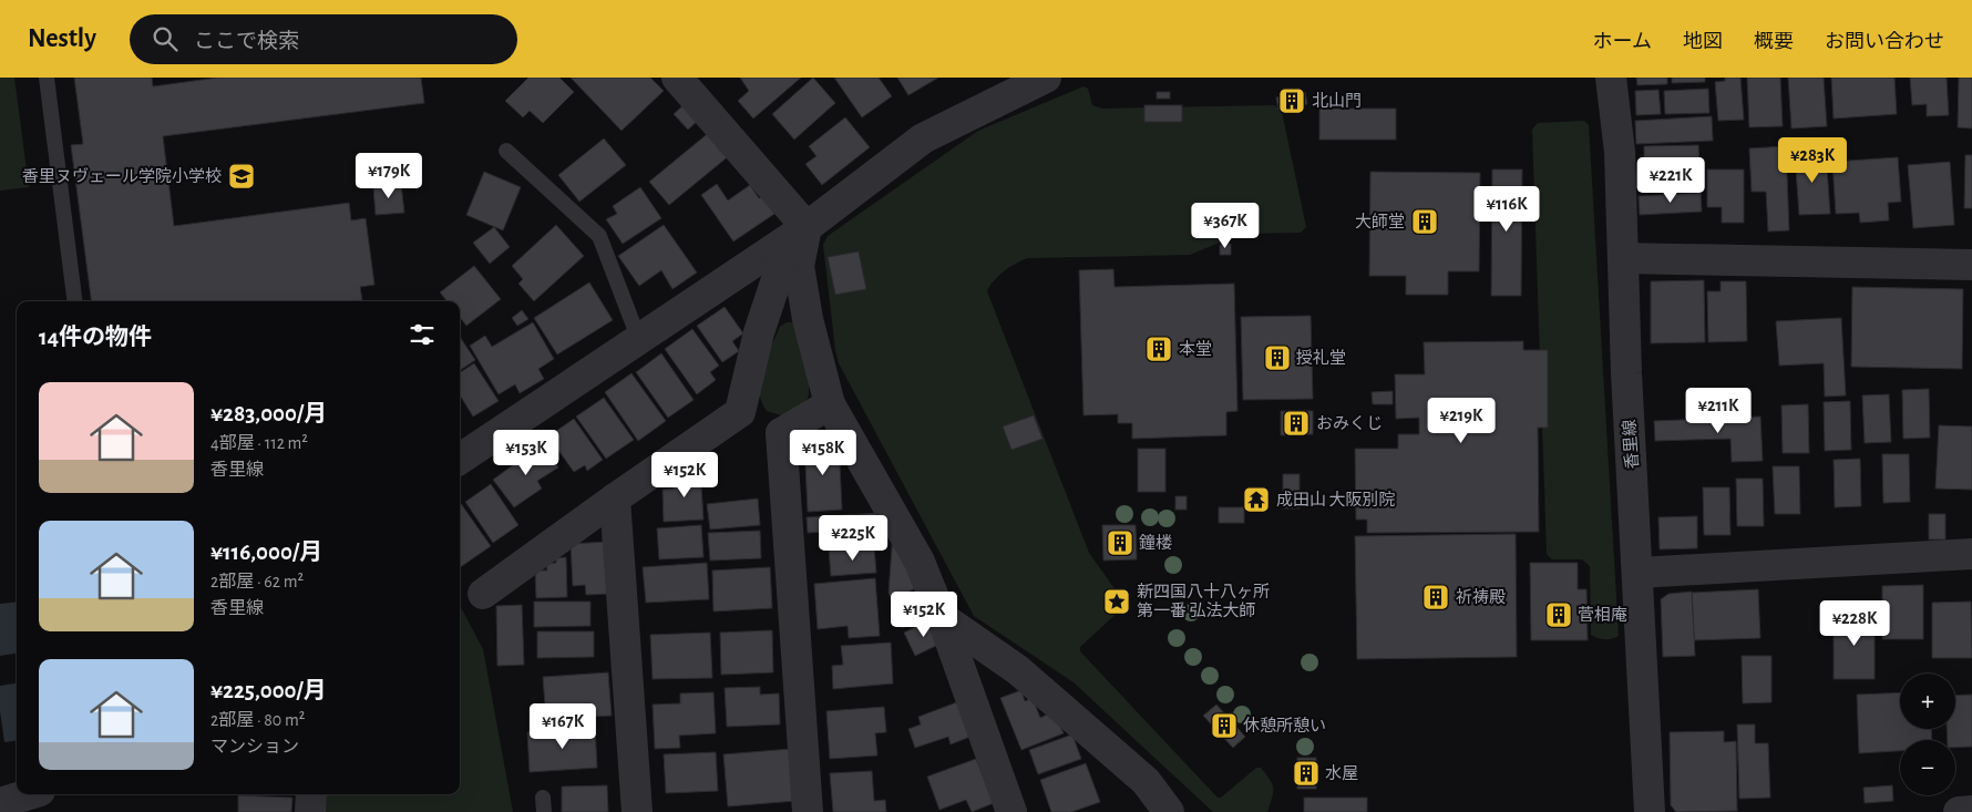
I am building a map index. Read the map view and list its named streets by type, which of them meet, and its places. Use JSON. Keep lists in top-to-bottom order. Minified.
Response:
{"streets":{"street":["香里線"]},"places":{"building":["北山門","大師堂","本堂","授礼堂","おみくじ","鐘楼","祈祷殿","菅相庵","休憩所憩い","水屋"],"school or university":["香里ヌヴェール学院小学校"],"temple":["成田山 大阪別院"],"place":["新四国八十八ヶ所 第一番 弘法大師"]},"page":{"header":"Nestly","search":"ここで検索","nav":["ホーム","地図","概要","お問い合わせ"],"price":["¥283K","¥179K","¥221K","¥116K","¥367K","¥211K","¥219K","¥153K","¥158K","¥152K","¥225K","¥152K","¥228K","¥167K"],"heading":"14件の物件","list":[{"name":"¥283,000/月","note":"4部屋 · 112 m² · 香里線"},{"name":"¥116,000/月","note":"2部屋 · 62 m² · 香里線"},{"name":"¥225,000/月","note":"2部屋 · 80 m² · マンション"}],"map_buttons":["+","−"]}}
